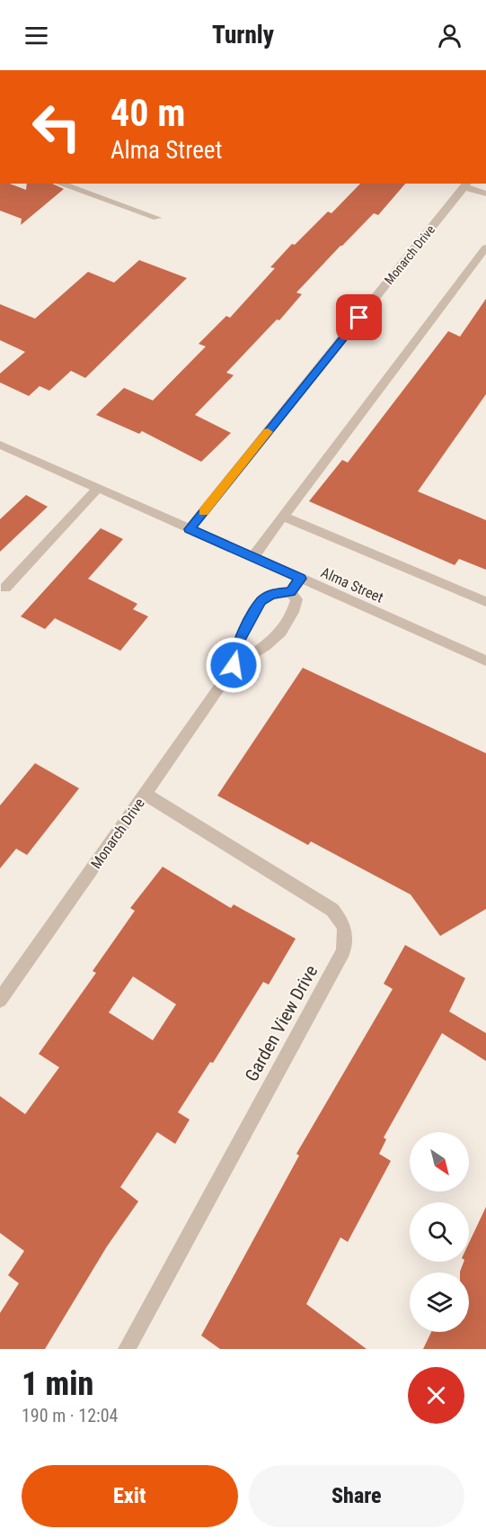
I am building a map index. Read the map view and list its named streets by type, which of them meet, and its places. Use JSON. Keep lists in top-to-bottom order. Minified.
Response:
{"streets":{"street":["Monarch Drive","Alma Street","Garden View Drive"]},"crossings":[["Monarch Drive","Alma Street"],["Monarch Drive","Garden View Drive"]],"north":"bottom right","page":{"header":"Turnly","turn":["40 m","Alma Street"],"heading":["1 min","190 m · 12:04"],"buttons":["Exit","Share"]}}
